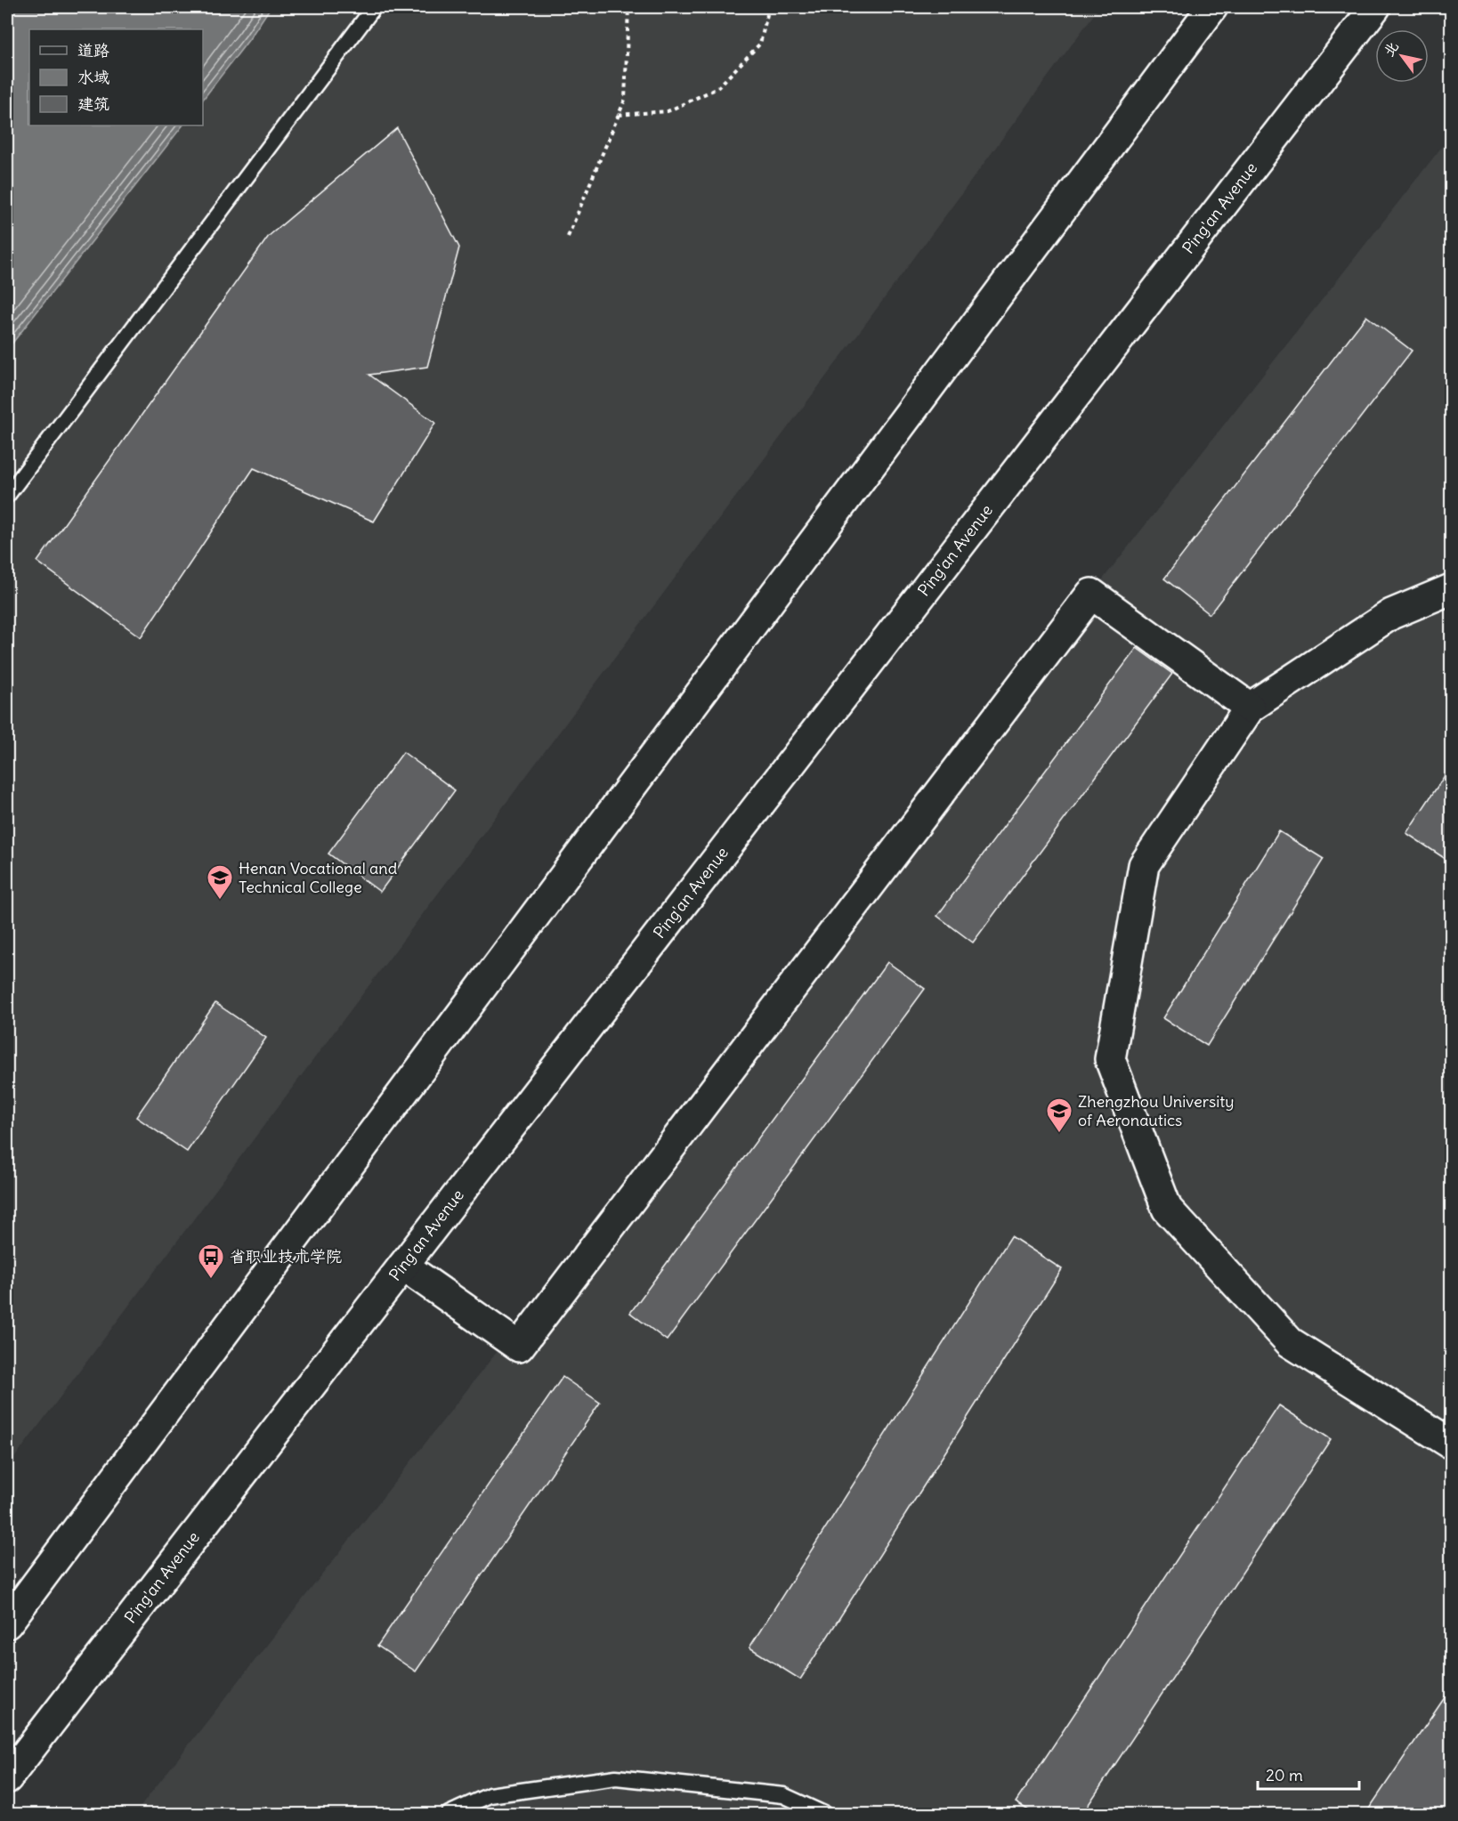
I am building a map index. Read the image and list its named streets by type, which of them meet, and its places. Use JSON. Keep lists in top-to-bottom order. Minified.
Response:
{"streets":{"main road":["Ping'an Avenue"]},"places":{"school or university":["Henan Vocational and Technical College","Zhengzhou University of Aeronautics"],"bus stop":["省职业技术学院"]},"legend":["道路","水域","建筑"],"scale_bar":"20 m","north":"top left"}
